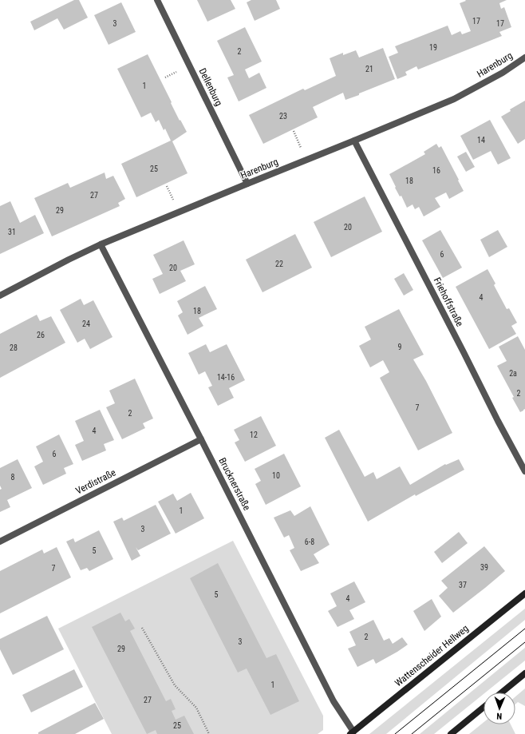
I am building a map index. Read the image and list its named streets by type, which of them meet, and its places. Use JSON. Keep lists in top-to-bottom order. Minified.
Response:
{"streets":{"main road":["Wattenscheider Hellweg"],"street":["Harenburg","Dellenburg","Friehoffstraße","Verdistraße","Brucknerstraße"]},"crossings":[["Harenburg","Dellenburg"],["Harenburg","Friehoffstraße"],["Harenburg","Brucknerstraße"],["Verdistraße","Brucknerstraße"],["Brucknerstraße","Wattenscheider Hellweg"]],"house_numbers":["17","3","17","19","2","21","1","23","14","25","16","18","27","29","20","31","6","22","20","4","18","24","26","9","28","2a","14-16","2","7","2","4","12","6","10","8","1","3","6-8","5","39","7","37","5","4","2","3","29","1","27","25"],"north":"bottom"}
